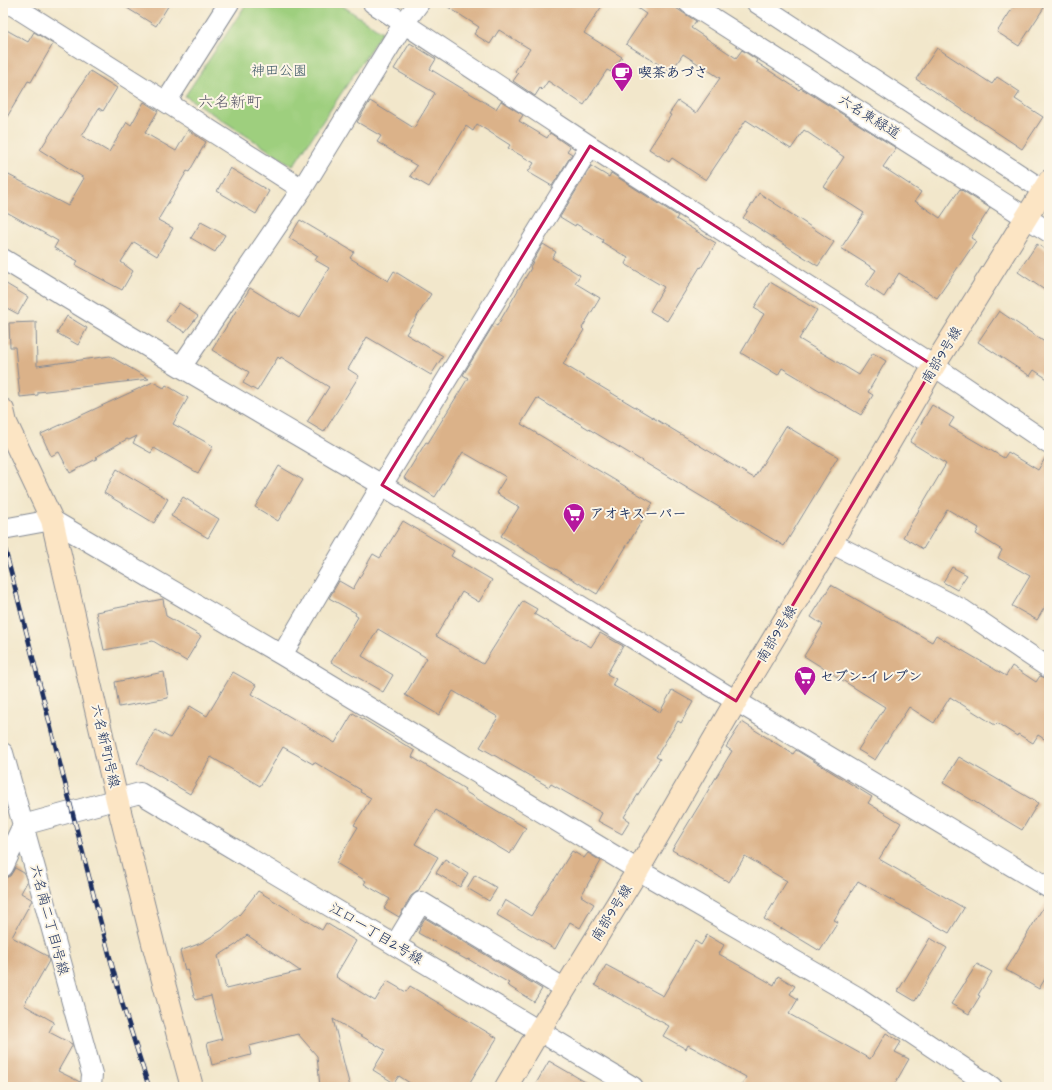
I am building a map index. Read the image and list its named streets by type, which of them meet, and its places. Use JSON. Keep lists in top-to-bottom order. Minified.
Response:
{"streets":{"street":["六名東緑道","南部9号線","六名新町1号線","六名南二丁目1号線","江口一丁目2号線"]},"crossings":[["六名東緑道","南部9号線"],["南部9号線","江口一丁目2号線"],["六名新町1号線","江口一丁目2号線"],["六名南二丁目1号線","江口一丁目2号線"]],"districts":["六名新町"],"parks":["神田公園"],"places":{"cafe":["喫茶あづさ"],"supermarket":["アオキスーパー","セブン-イレブン"]}}
